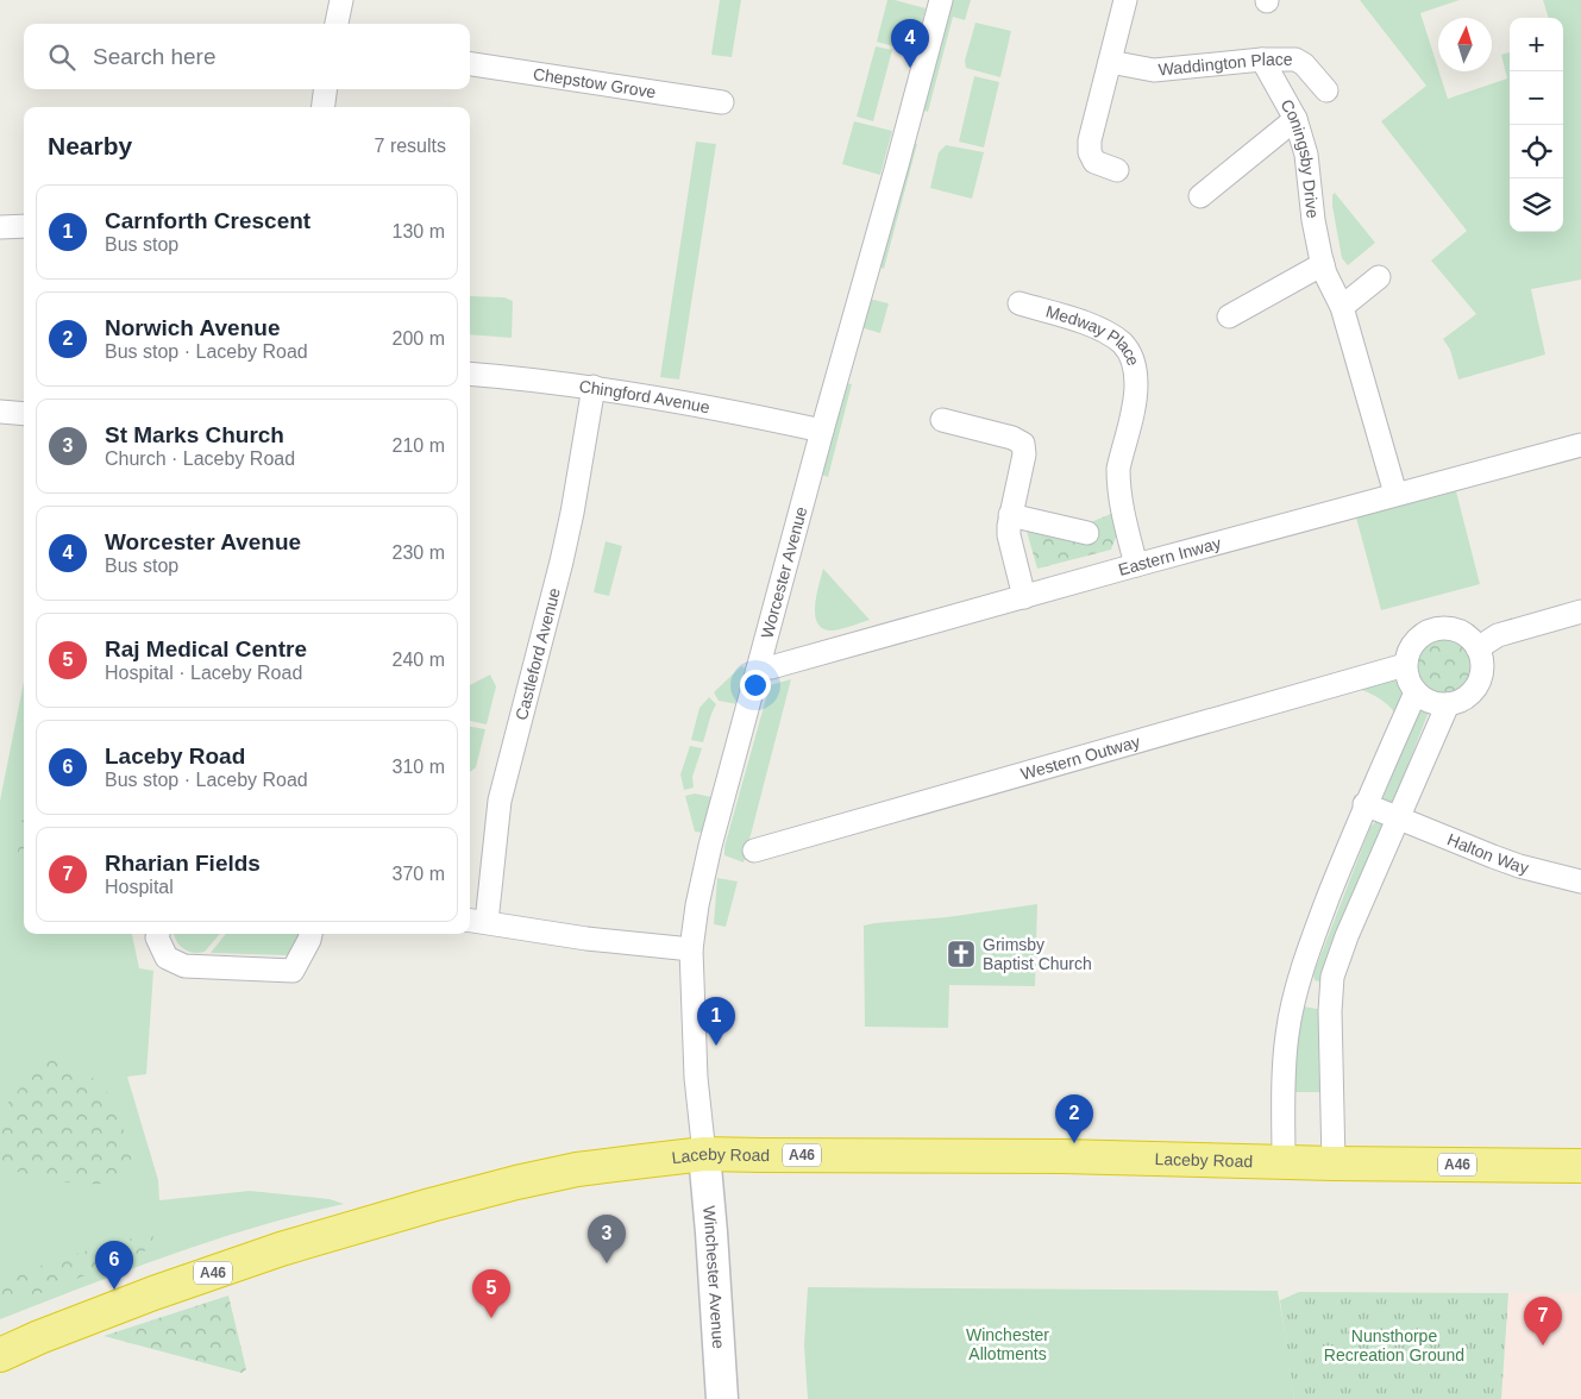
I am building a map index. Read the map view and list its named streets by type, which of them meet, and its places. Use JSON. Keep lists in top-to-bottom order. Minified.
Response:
{"streets":{"highway":["A46","Laceby Road"],"street":["Waddington Place","Chepstow Grove","Coningsby Drive","Medway Place","Chingford Avenue","Eastern Inway","Worcester Avenue","Castleford Avenue","Western Outway","Halton Way","Winchester Avenue"]},"crossings":[["Waddington Place","Coningsby Drive"],["Coningsby Drive","Eastern Inway"],["Medway Place","Eastern Inway"],["Chingford Avenue","Worcester Avenue"],["Chingford Avenue","Castleford Avenue"],["Eastern Inway","Worcester Avenue"],["Worcester Avenue","Laceby Road"],["Worcester Avenue","Winchester Avenue"],["Laceby Road","Winchester Avenue"]],"parks":["Winchester Allotments","Nunsthorpe Recreation Ground"],"places":{"church":["Grimsby Baptist Church"]},"north":"top","page":{"map_buttons":["+","−"],"pins":["4","1","2","3","6","5","7"],"search":"Search here","heading":["Nearby","7 results"],"list":[{"mark":"1","name":"Carnforth Crescent","note":"Bus stop","value":"130 m"},{"mark":"2","name":"Norwich Avenue","note":"Bus stop · Laceby Road","value":"200 m"},{"mark":"3","name":"St Marks Church","note":"Church · Laceby Road","value":"210 m"},{"mark":"4","name":"Worcester Avenue","note":"Bus stop","value":"230 m"},{"mark":"5","name":"Raj Medical Centre","note":"Hospital · Laceby Road","value":"240 m"},{"mark":"6","name":"Laceby Road","note":"Bus stop · Laceby Road","value":"310 m"},{"mark":"7","name":"Rharian Fields","note":"Hospital","value":"370 m"}]}}
